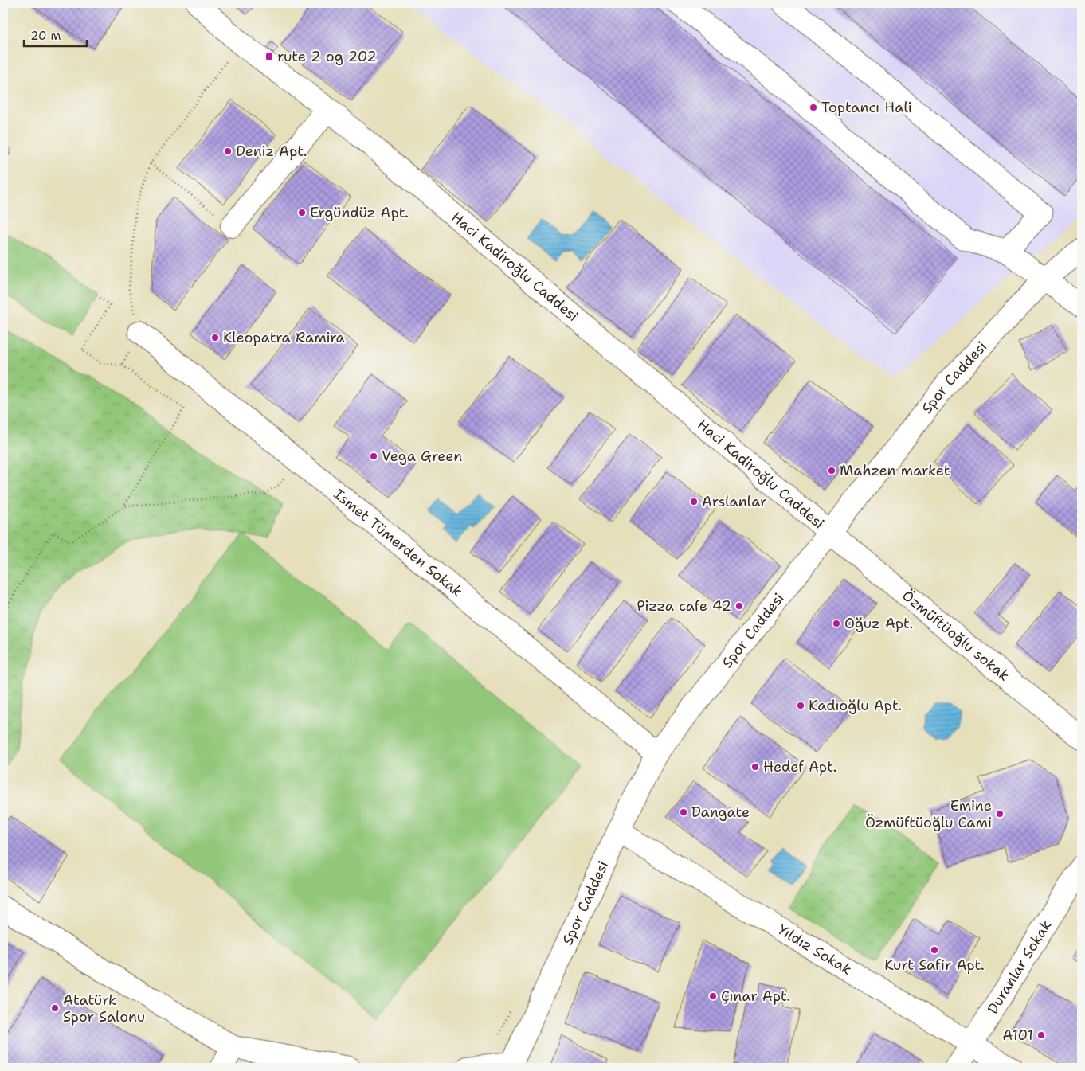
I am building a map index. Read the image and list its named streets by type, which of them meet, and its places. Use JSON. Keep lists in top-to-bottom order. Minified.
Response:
{"streets":{"street":["Haci Kadiroğlu Caddesi","Spor Caddesi","Ismet Tümerden Sokak","Özmüftüoğlu sokak","Yıldız Sokak","Duranlar Sokak"]},"crossings":[["Haci Kadiroğlu Caddesi","Spor Caddesi"],["Haci Kadiroğlu Caddesi","Özmüftüoğlu sokak"],["Spor Caddesi","Ismet Tümerden Sokak"],["Spor Caddesi","Özmüftüoğlu sokak"],["Spor Caddesi","Yıldız Sokak"],["Yıldız Sokak","Duranlar Sokak"]],"places":{"transit":["rute 2 og 202"],"other":["Toptancı Hali","Deniz Apt.","Ergündüz Apt.","Kleopatra Ramira","Vega Green","Mahzen market","Arslanlar","Pizza cafe 42","Oğuz Apt.","Kadıoğlu Apt.","Hedef Apt.","Dangate","Emine Özmüftüoğlu Cami","Kurt Safir Apt.","Çınar Apt.","Atatürk Spor Salonu","A101"]},"scale_bar":"20 m"}
